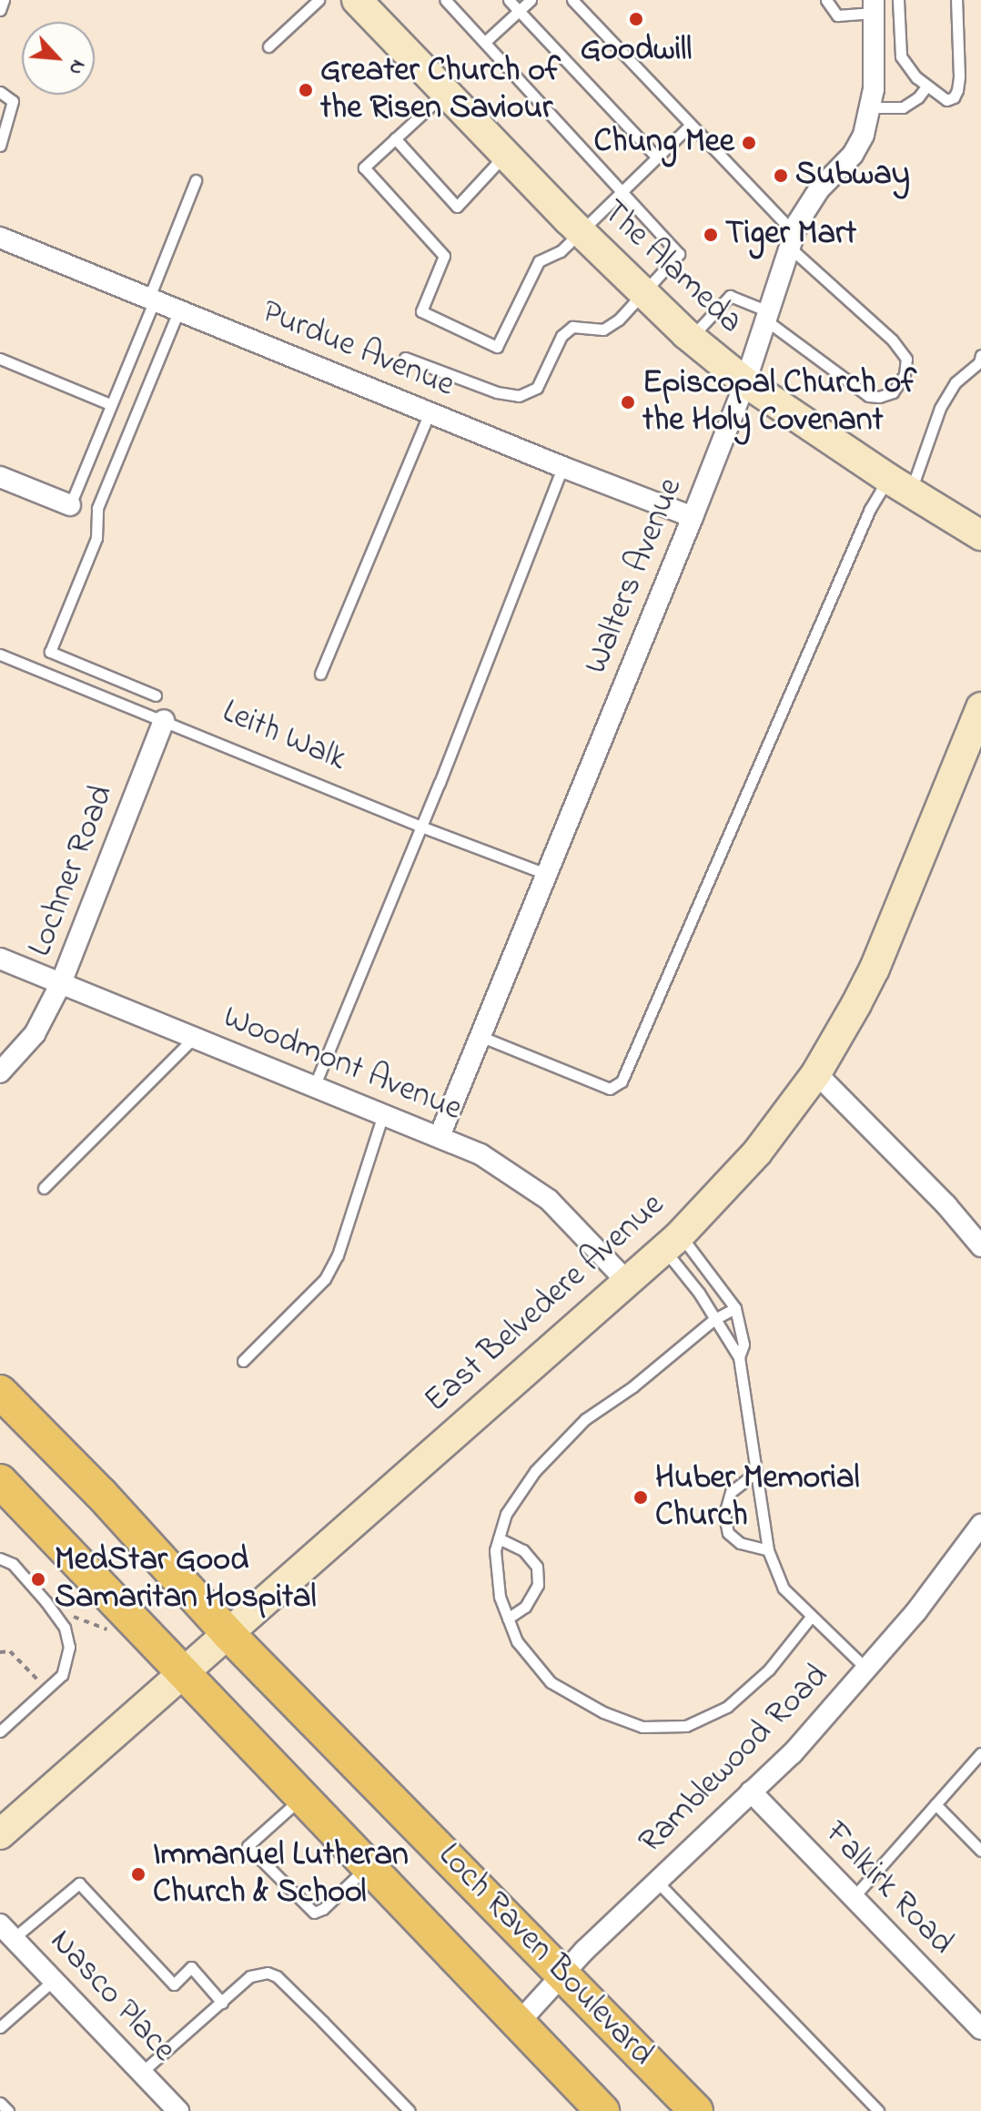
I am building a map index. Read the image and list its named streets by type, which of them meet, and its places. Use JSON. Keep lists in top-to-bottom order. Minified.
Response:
{"streets":{"main road":["The Alameda","East Belvedere Avenue","Loch Raven Boulevard"],"street":["Purdue Avenue","Walters Avenue","Lochner Road","Woodmont Avenue","Ramblewood Road","Falkirk Road","Nasco Place"],"lane":["Leith Walk"]},"crossings":[["The Alameda","Walters Avenue"],["Purdue Avenue","Walters Avenue"],["Walters Avenue","Leith Walk"],["Walters Avenue","Woodmont Avenue"],["Leith Walk","Lochner Road"],["Lochner Road","Woodmont Avenue"],["Woodmont Avenue","East Belvedere Avenue"],["East Belvedere Avenue","Loch Raven Boulevard"],["Ramblewood Road","Falkirk Road"],["Ramblewood Road","Loch Raven Boulevard"]],"places":["Goodwill","Greater Church of the Risen Saviour","Chung Mee","Subway","Tiger Mart","Episcopal Church of the Holy Covenant","Huber Memorial Church","MedStar Good Samaritan Hospital","Immanuel Lutheran Church & School"],"north":"bottom right"}
